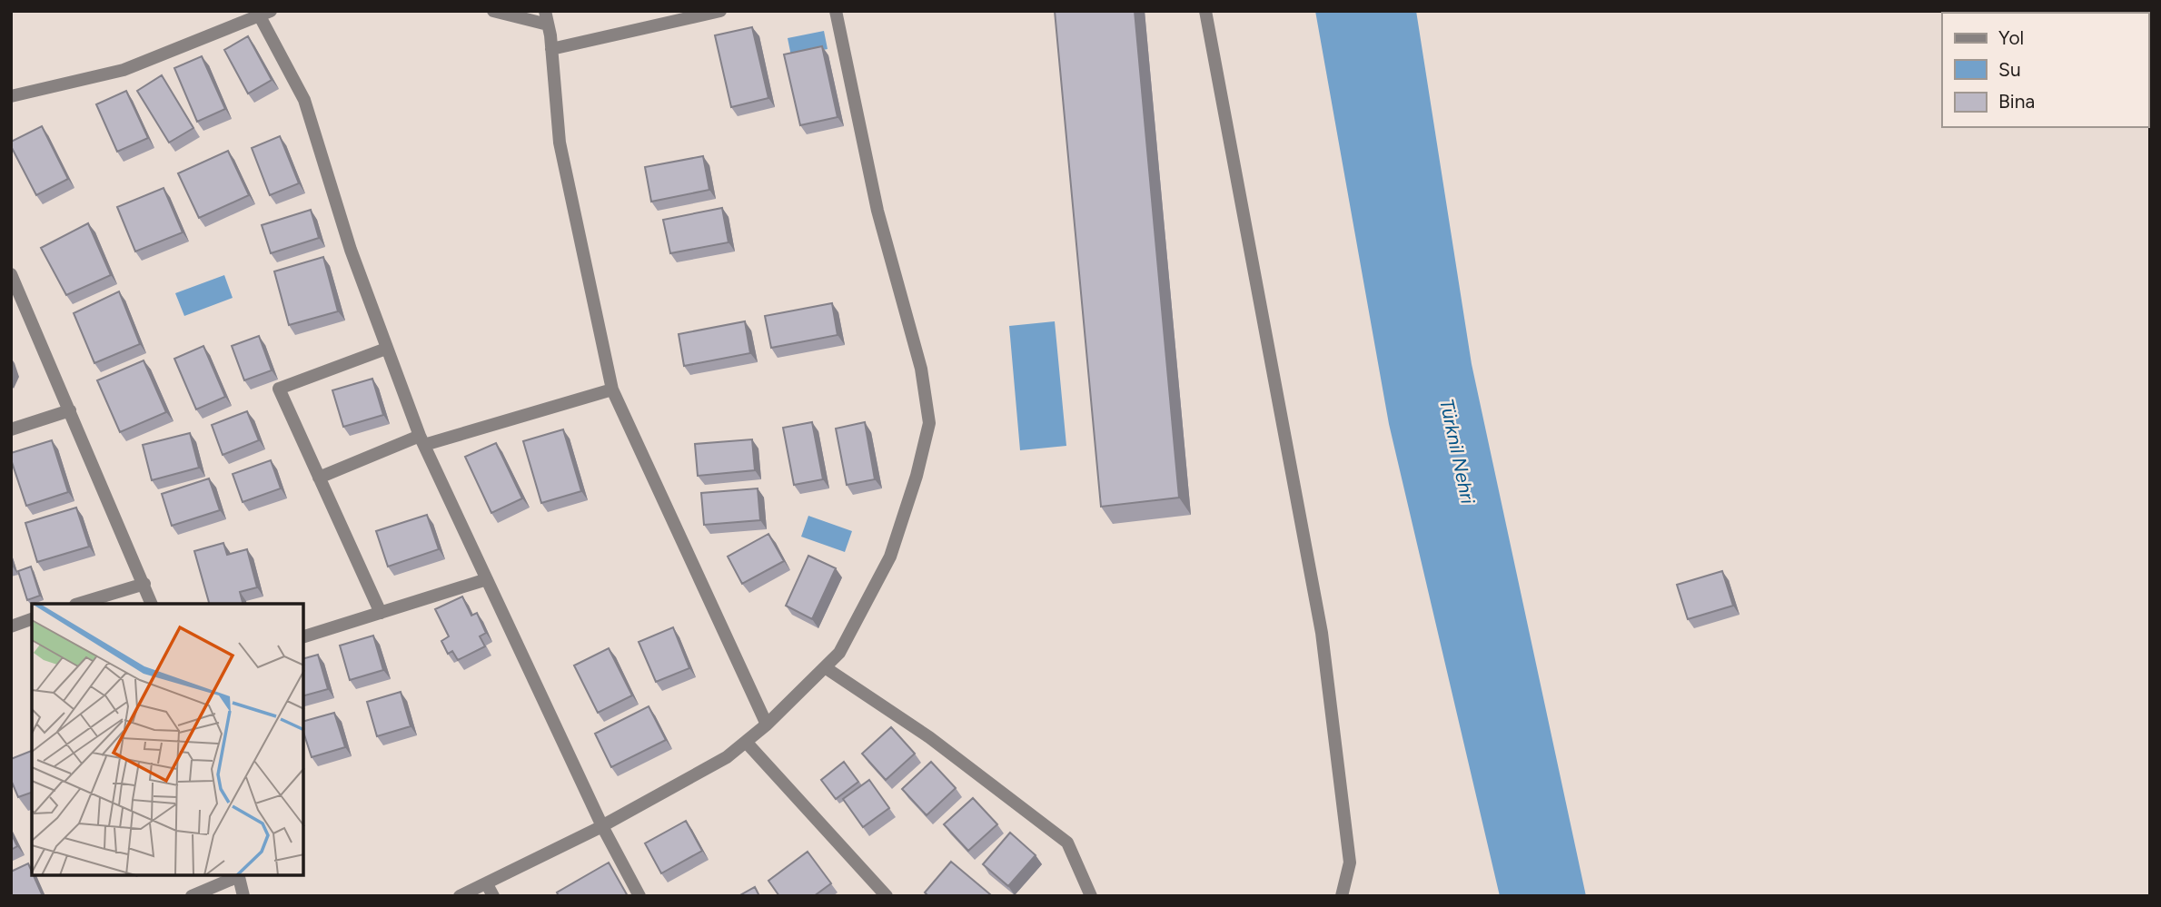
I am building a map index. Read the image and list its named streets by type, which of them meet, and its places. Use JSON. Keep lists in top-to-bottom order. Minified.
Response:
{"water":["Türknil Nehri"],"legend":["Yol","Su","Bina"]}
